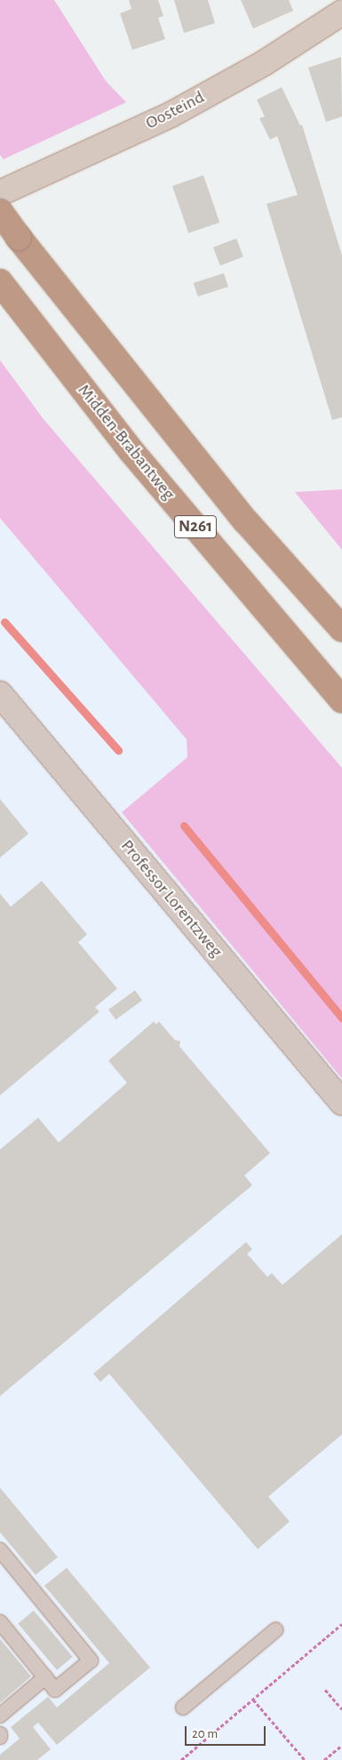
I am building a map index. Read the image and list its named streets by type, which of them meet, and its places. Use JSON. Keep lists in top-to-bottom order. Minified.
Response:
{"streets":{"highway":["Midden-Brabantweg","N261"],"street":["Oosteind","Professor Lorentzweg"]},"scale_bar":"20 m"}
